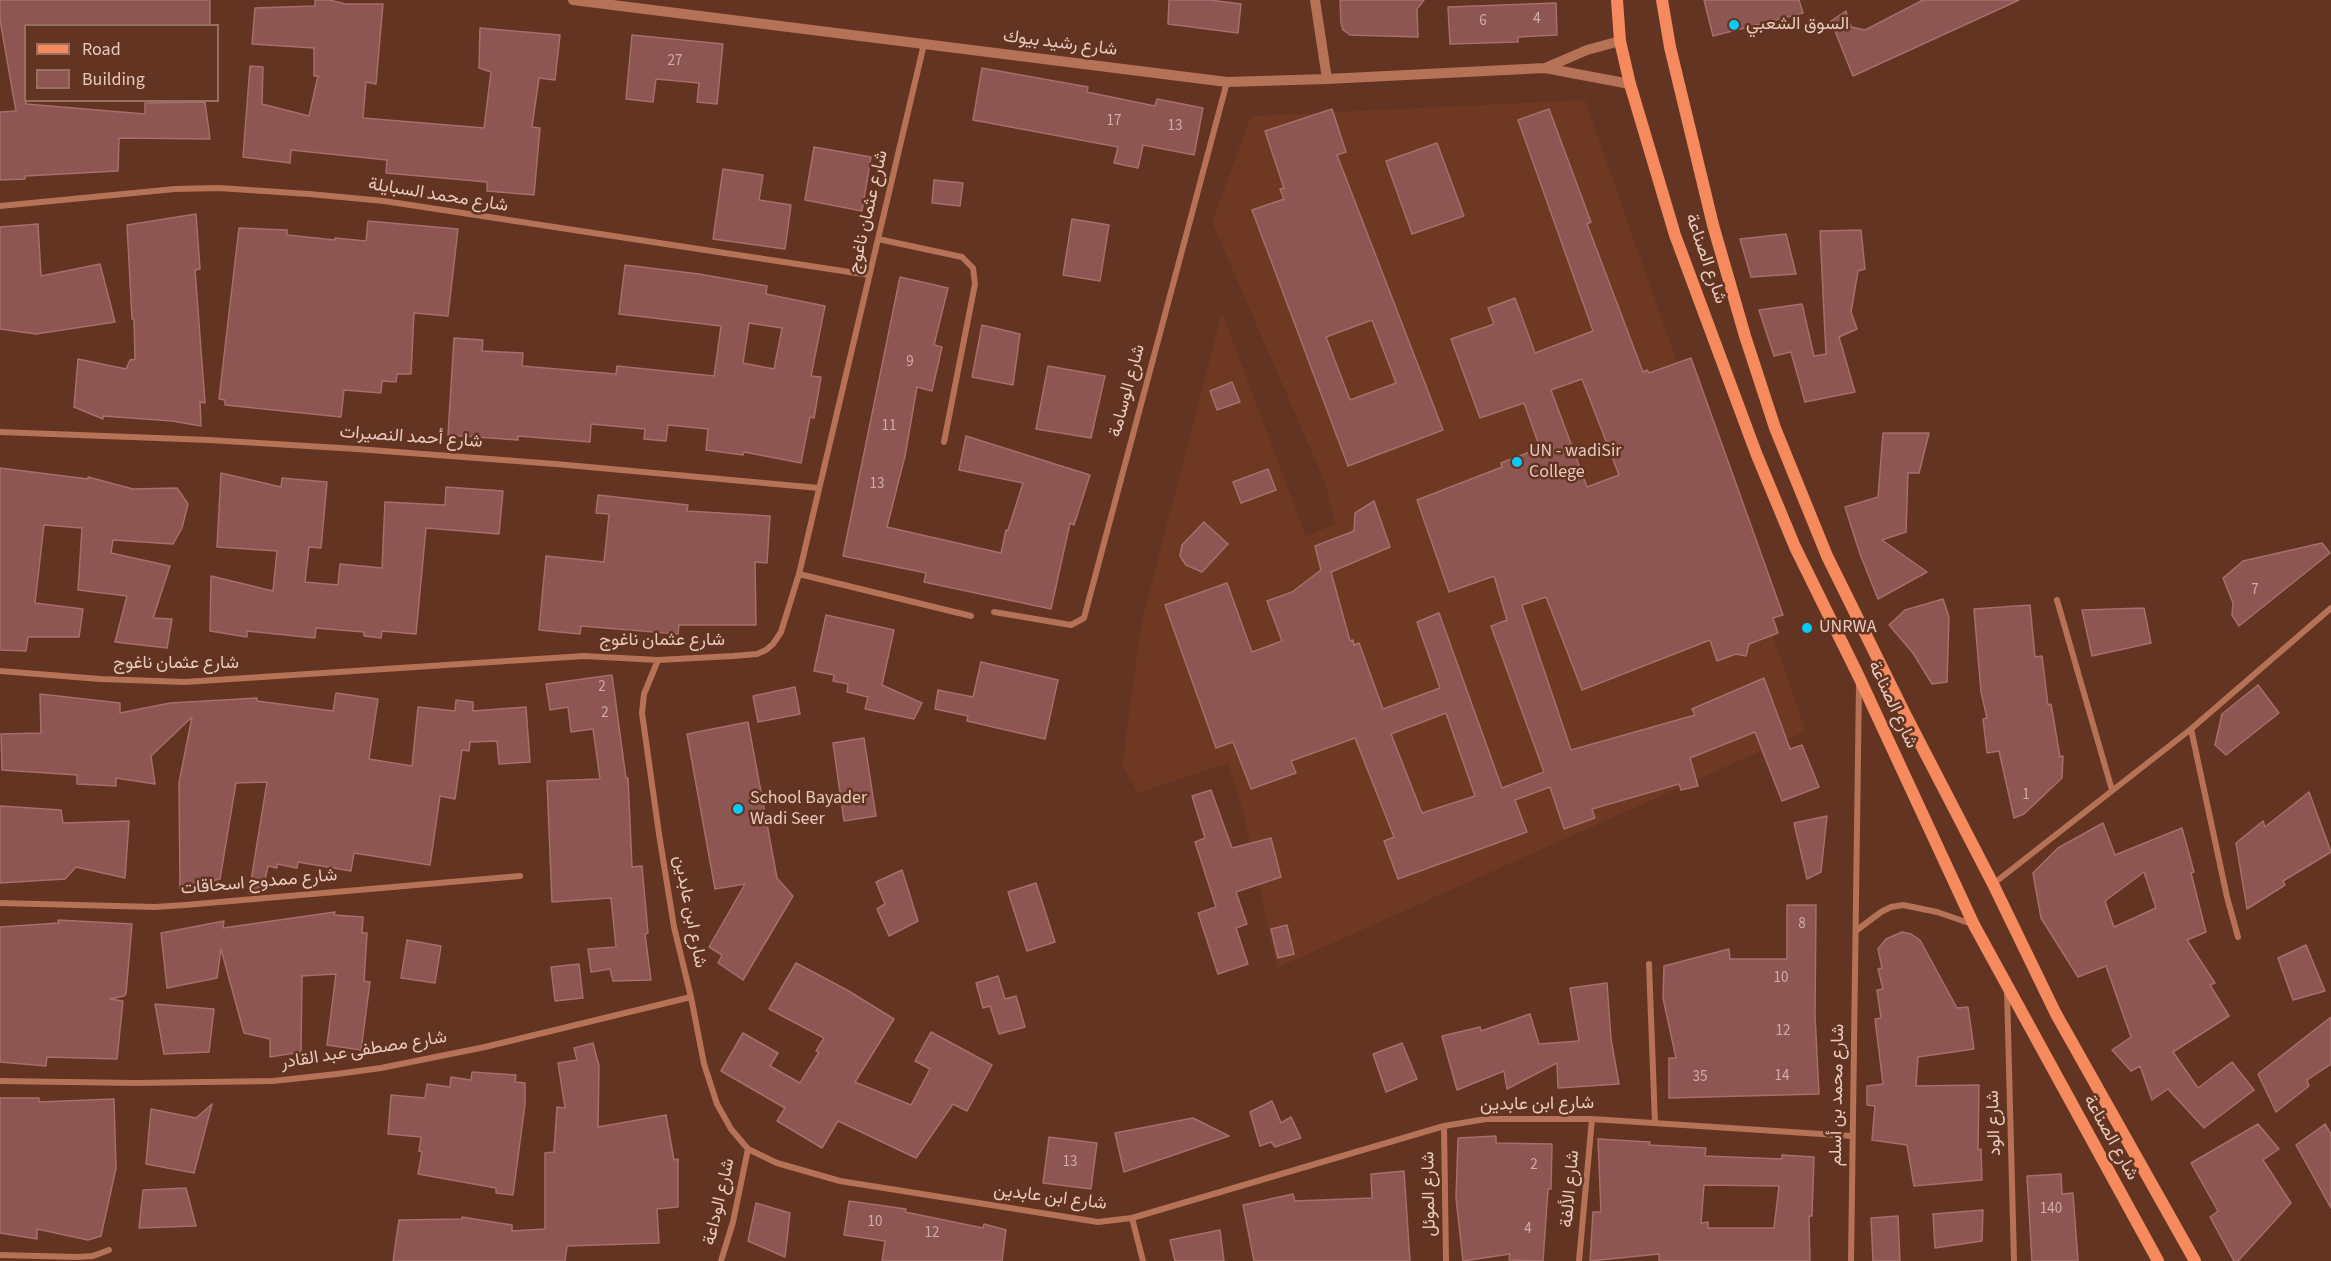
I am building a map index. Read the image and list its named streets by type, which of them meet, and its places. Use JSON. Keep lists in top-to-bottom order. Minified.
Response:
{"streets":{"main road":["شارع الصناعة"],"street":["شارع رشيد بيوك","شارع محمد السبايلة","شارع عثمان ناغوج","شارع الوسامة","شارع أحمد النصيرات","شارع ممدوح اسحاقات","شارع ابن عابدين","شارع مصطفى عبد القادر","شارع محمد بن أسلم","شارع الود","شارع الألفة","شارع الموئل","شارع الوداعة"]},"crossings":[["شارع رشيد بيوك","شارع عثمان ناغوج"],["شارع رشيد بيوك","شارع الصناعة"],["شارع رشيد بيوك","شارع الوسامة"],["شارع محمد السبايلة","شارع عثمان ناغوج"],["شارع عثمان ناغوج","شارع أحمد النصيرات"],["شارع عثمان ناغوج","شارع ابن عابدين"],["شارع الصناعة","شارع محمد بن أسلم"],["شارع الصناعة","شارع الود"],["شارع ابن عابدين","شارع مصطفى عبد القادر"],["شارع ابن عابدين","شارع محمد بن أسلم"],["شارع ابن عابدين","شارع الألفة"],["شارع ابن عابدين","شارع الموئل"],["شارع ابن عابدين","شارع الوداعة"]],"places":["السوق الشعبي","UN - wadiSir College","UNRWA","School Bayader Wadi Seer"],"house_numbers":["4","6","27","17","13","9","11","13","7","2","2","1","8","10","12","14","35","13","2","140","10","4","12"],"legend":["Road","Building"]}
